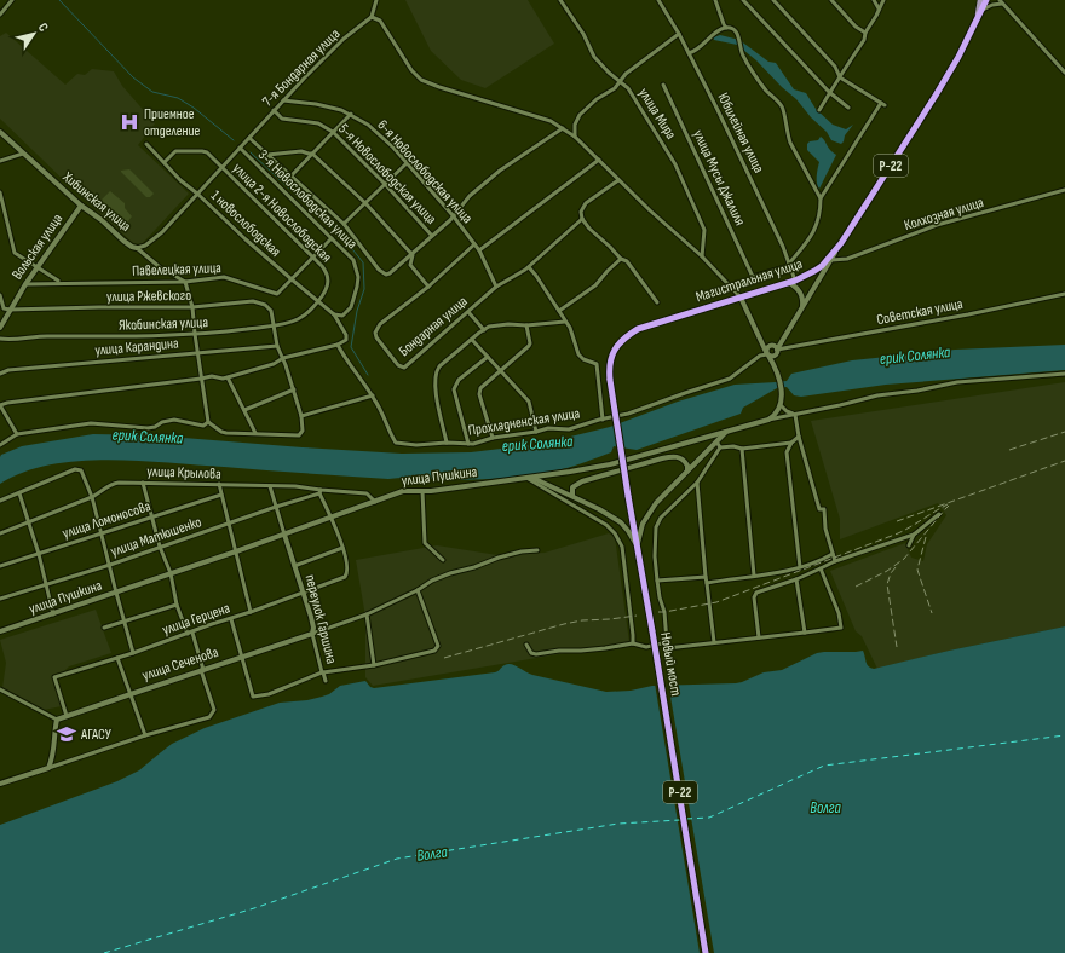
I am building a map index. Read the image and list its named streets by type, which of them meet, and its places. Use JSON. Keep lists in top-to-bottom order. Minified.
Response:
{"streets":{"highway":["Р-22","Магистральная улица","Новый мост"],"main road":["Хибинская улица","Вольская улица","улица Пушкина","переулок Гаршина","улица Сеченова"],"street":["7-я Бондарная улица","улица Мира","Юбилейная улица","6-я Новослободская улица","5-я Новослободская улица","улица Мусы Джалиля","3-я Новослободская улица","улица 2-я Новослободская","Колхозная улица","1 новослободская","Павелецкая улица","улица Ржевского","Советская улица","Якобинская улица","Бондарная улица","улица Карандина","Прохладненская улица","улица Крылова","улица Ломоносова","улица Матюшенко","улица Герцена"]},"crossings":[["7-я Бондарная улица","6-я Новослободская улица"],["7-я Бондарная улица","5-я Новослободская улица"],["7-я Бондарная улица","3-я Новослободская улица"],["7-я Бондарная улица","Хибинская улица"],["7-я Бондарная улица","улица 2-я Новослободская"],["7-я Бондарная улица","1 новослободская"],["Юбилейная улица","улица Мусы Джалиля"],["Юбилейная улица","Магистральная улица"],["6-я Новослободская улица","Бондарная улица"],["3-я Новослободская улица","1 новослободская"],["3-я Новослободская улица","Павелецкая улица"],["Хибинская улица","Вольская улица"],["Хибинская улица","Павелецкая улица"],["улица 2-я Новослободская","1 новослободская"],["улица 2-я Новослободская","Павелецкая улица"],["улица 2-я Новослободская","Якобинская улица"],["1 новослободская","Павелецкая улица"],["1 новослободская","Якобинская улица"],["Вольская улица","Павелецкая улица"],["Вольская улица","улица Ржевского"],["Магистральная улица","Новый мост"],["улица Ржевского","Якобинская улица"],["улица Ржевского","улица Карандина"],["улица Крылова","улица Пушкина"],["улица Крылова","улица Матюшенко"],["улица Пушкина","переулок Гаршина"],["улица Герцена","переулок Гаршина"],["улица Герцена","улица Сеченова"],["переулок Гаршина","улица Сеченова"]],"water":["ерик Солянка","Волга"],"places":{"hospital":["Приемное отделение"],"school or university":["АГАСУ"]},"north":"top right"}
